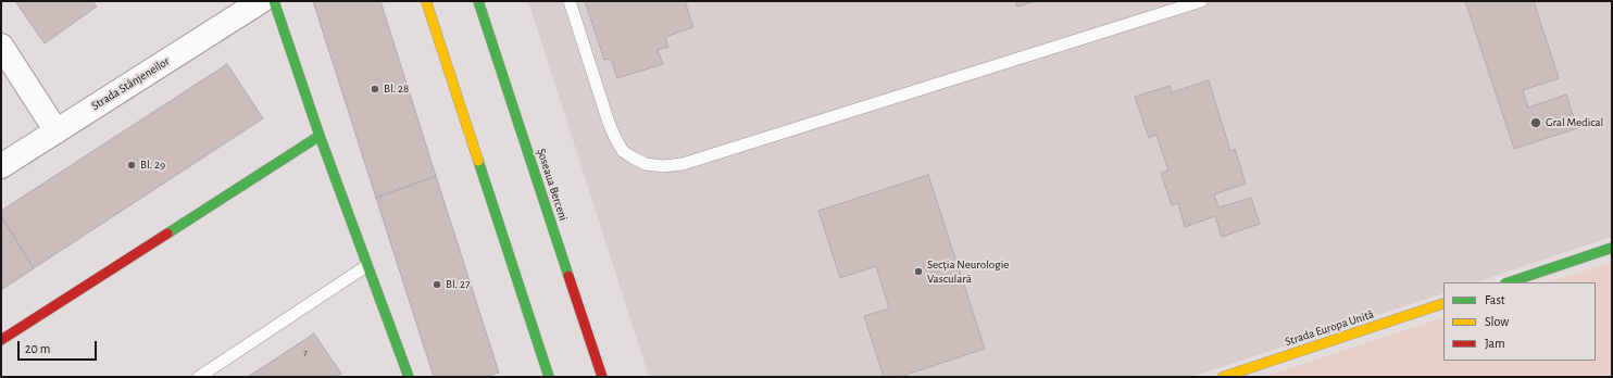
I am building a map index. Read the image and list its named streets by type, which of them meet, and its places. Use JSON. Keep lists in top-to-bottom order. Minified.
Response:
{"streets":{"street":["Strada Stânjeneilor","Șoseaua Berceni","Strada Europa Unită"]},"places":["Bl. 28","Gral Medical","Bl. 29","Secția Neurologie Vasculară","Bl. 27"],"house_numbers":["7"],"legend":["Fast","Slow","Jam"],"scale_bar":"20 m"}
